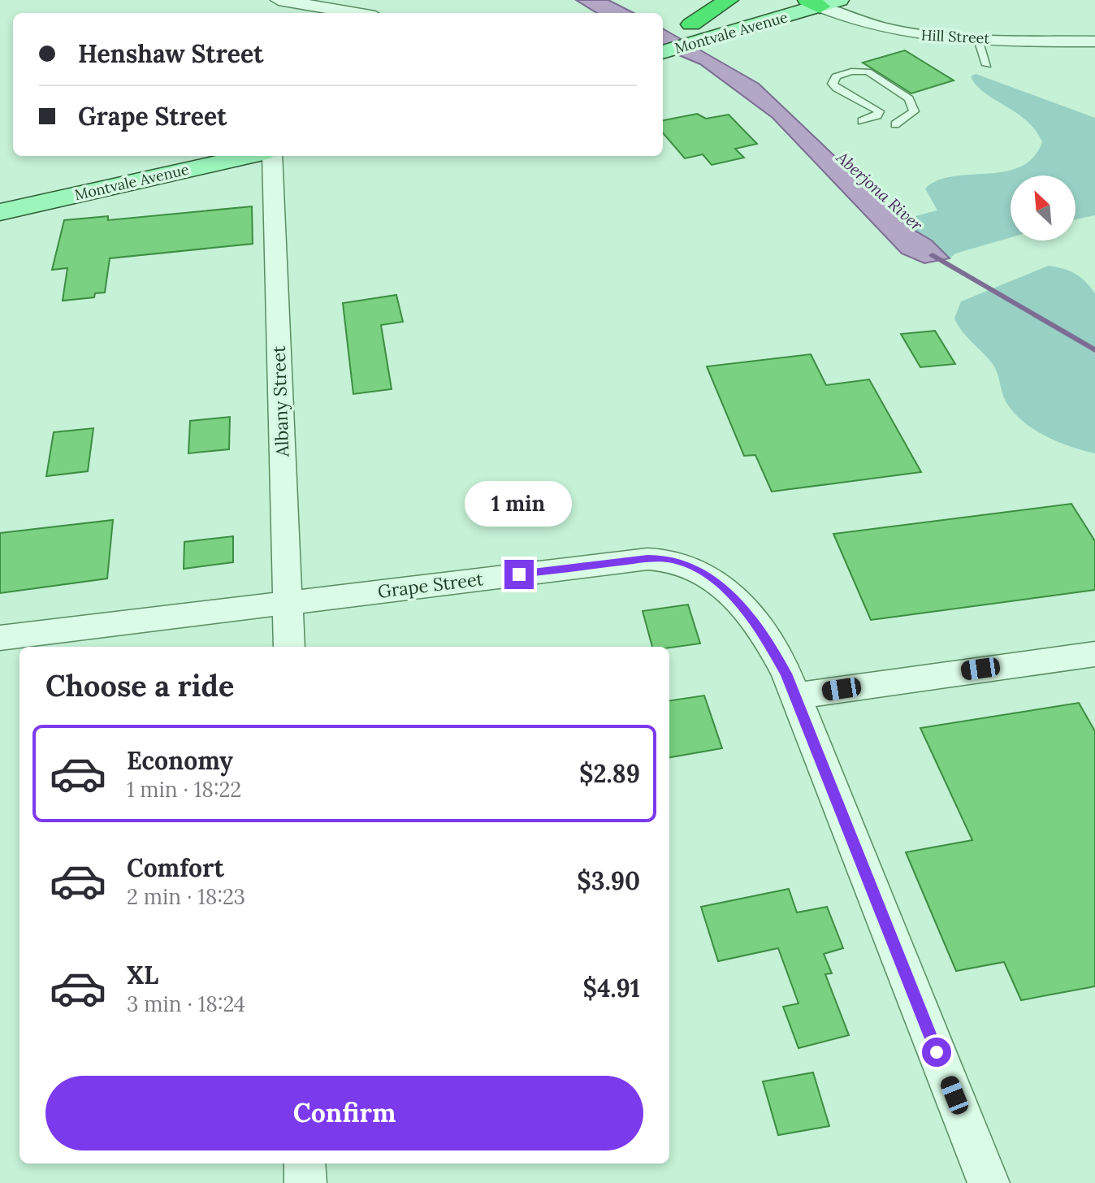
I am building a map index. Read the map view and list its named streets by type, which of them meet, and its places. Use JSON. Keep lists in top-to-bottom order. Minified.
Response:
{"streets":{"main road":["Montvale Avenue"],"street":["Hill Street","Albany Street","Grape Street"]},"crossings":[["Montvale Avenue","Hill Street"],["Albany Street","Grape Street"]],"water":["Aberjona River"],"north":"top left","page":{"banner":["Henshaw Street","Grape Street"],"bubble":"1 min","heading":"Choose a ride","list":[{"name":"Economy","note":"1 min · 18:22","value":"$2.89"},{"name":"Comfort","note":"2 min · 18:23","value":"$3.90"},{"name":"XL","note":"3 min · 18:24","value":"$4.91"}],"buttons":"Confirm"}}
